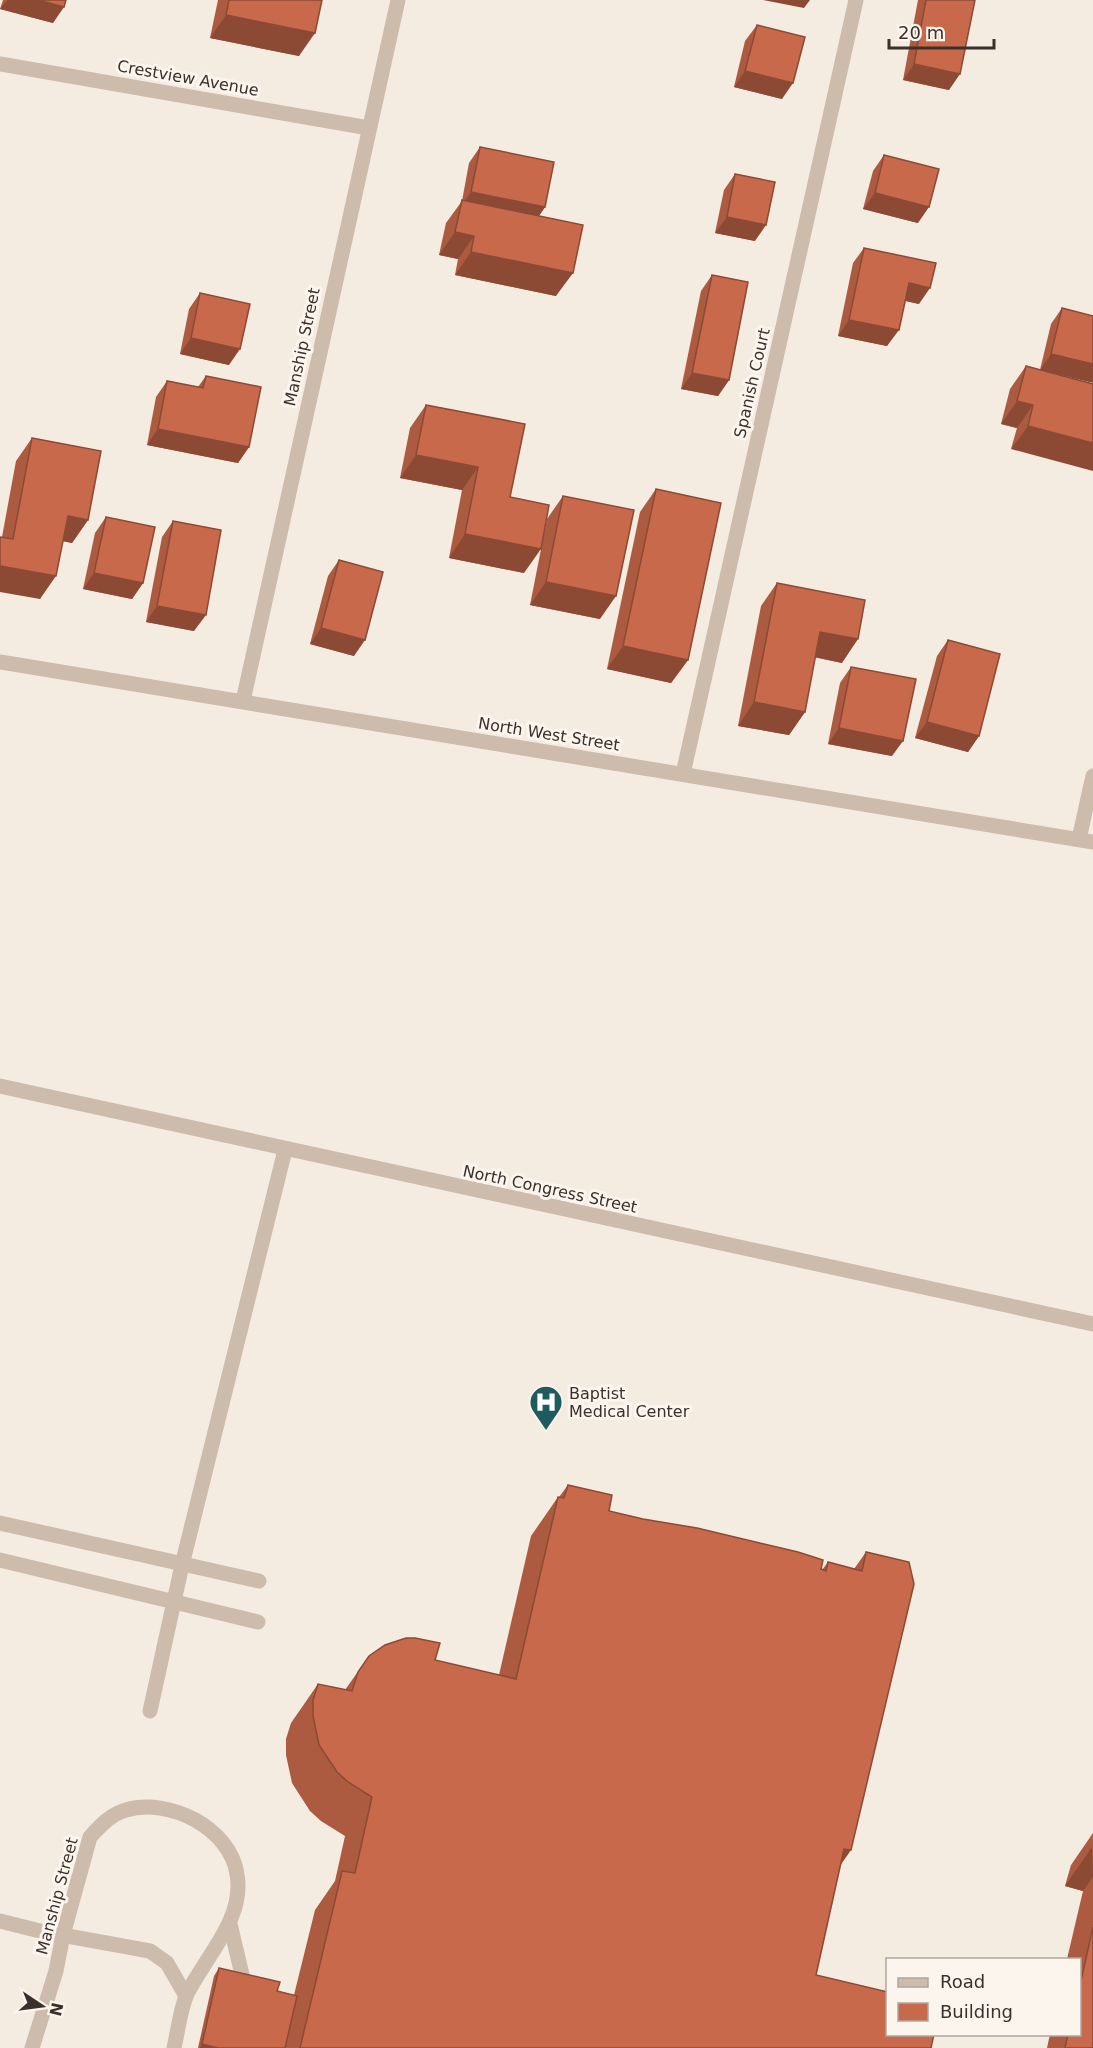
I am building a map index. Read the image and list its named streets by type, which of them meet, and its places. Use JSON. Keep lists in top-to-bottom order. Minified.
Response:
{"streets":{"street":["Crestview Avenue","Manship Street","Spanish Court","North West Street","North Congress Street"]},"crossings":[["Crestview Avenue","Manship Street"],["Manship Street","North West Street"],["Spanish Court","North West Street"]],"places":{"hospital":["Baptist Medical Center"]},"legend":["Road","Building"],"scale_bar":"20 m","north":"right"}
